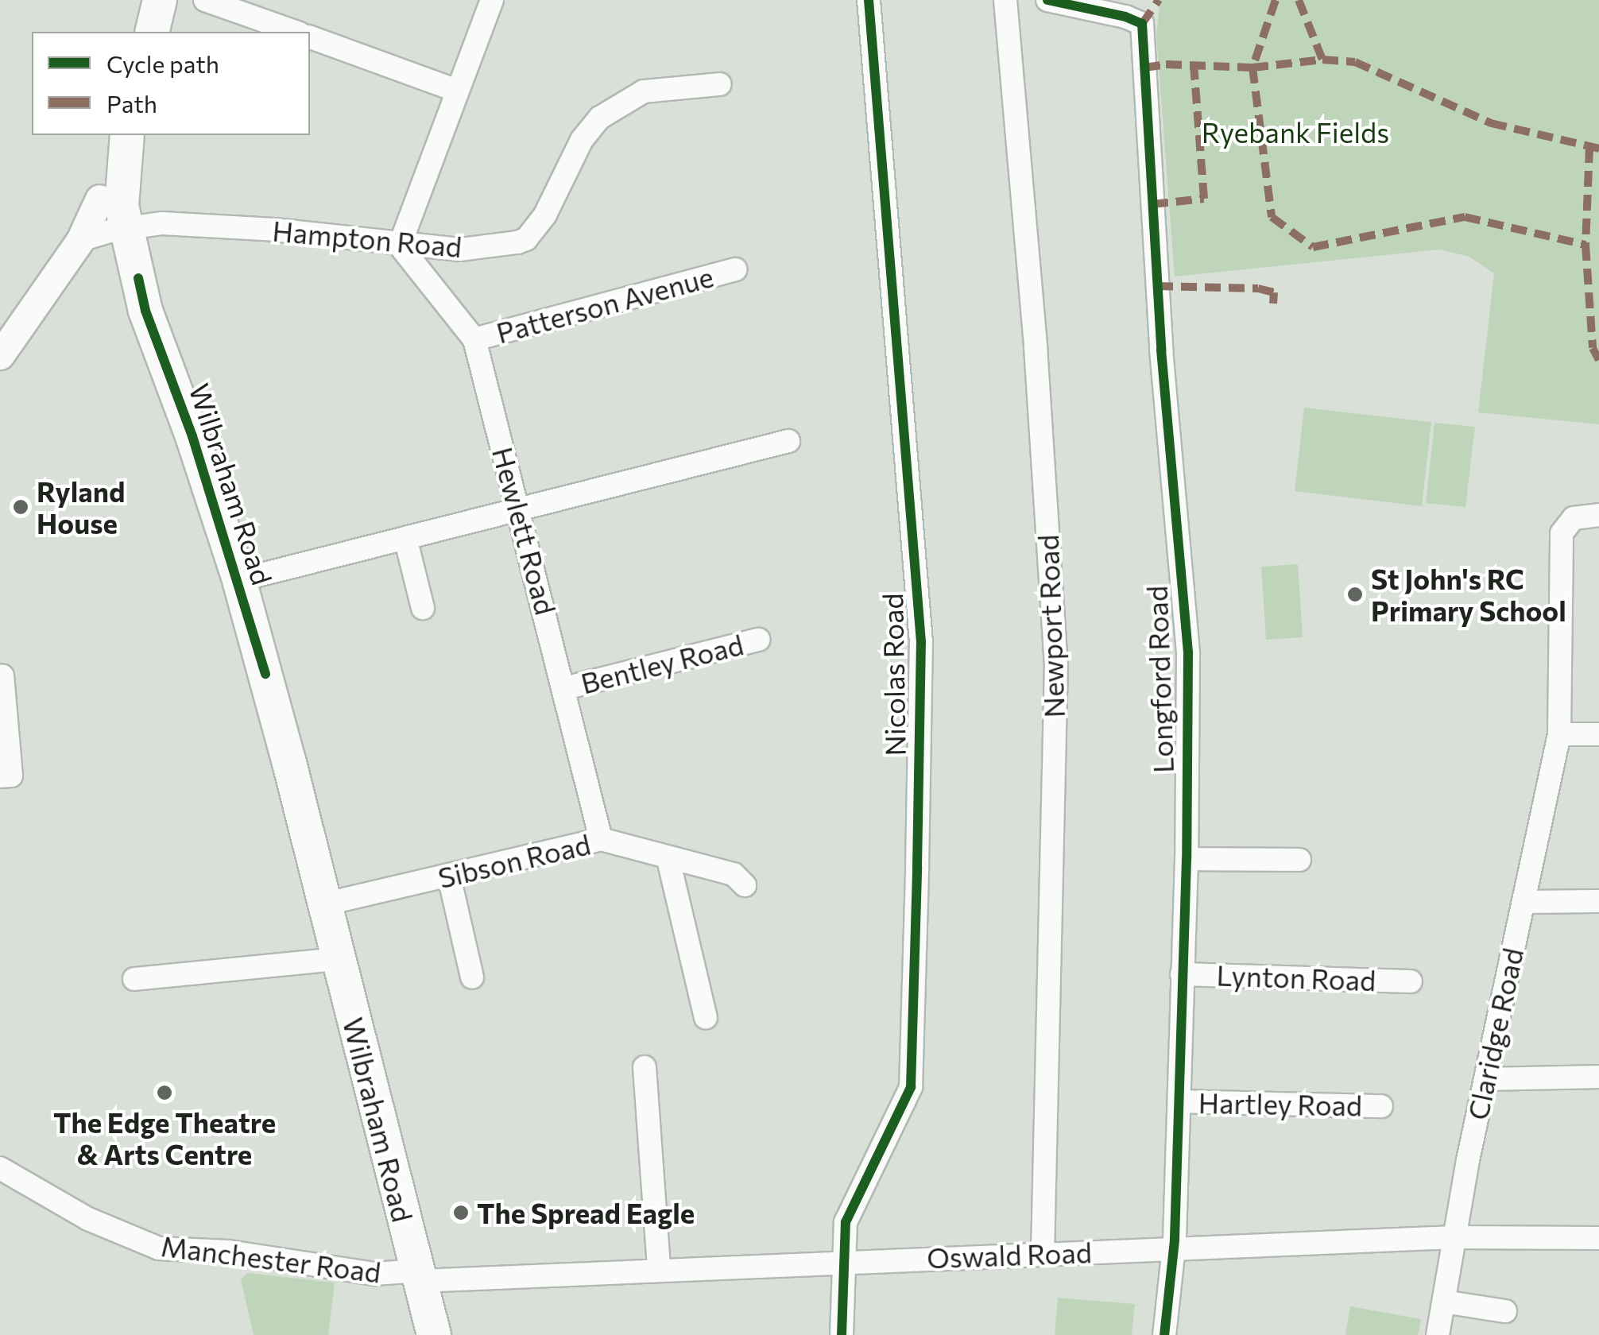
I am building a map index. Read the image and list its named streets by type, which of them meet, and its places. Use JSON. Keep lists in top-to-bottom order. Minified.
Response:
{"streets":{"highway":["Wilbraham Road"],"street":["Hampton Road","Patterson Avenue","Hewlett Road","Newport Road","Bentley Road","Nicolas Road","Longford Road","Sibson Road","Lynton Road","Claridge Road","Hartley Road","Oswald Road","Manchester Road"]},"crossings":[["Hampton Road","Wilbraham Road"],["Hampton Road","Hewlett Road"],["Patterson Avenue","Hewlett Road"],["Wilbraham Road","Sibson Road"],["Wilbraham Road","Oswald Road"],["Wilbraham Road","Manchester Road"],["Hewlett Road","Bentley Road"],["Hewlett Road","Sibson Road"],["Newport Road","Oswald Road"],["Nicolas Road","Oswald Road"],["Longford Road","Lynton Road"],["Longford Road","Hartley Road"],["Longford Road","Oswald Road"],["Claridge Road","Oswald Road"],["Oswald Road","Manchester Road"]],"parks":["Ryebank Fields"],"places":["Ryland House","St John's RC Primary School","The Edge Theatre & Arts Centre","The Spread Eagle"],"legend":["Cycle path","Path"]}
